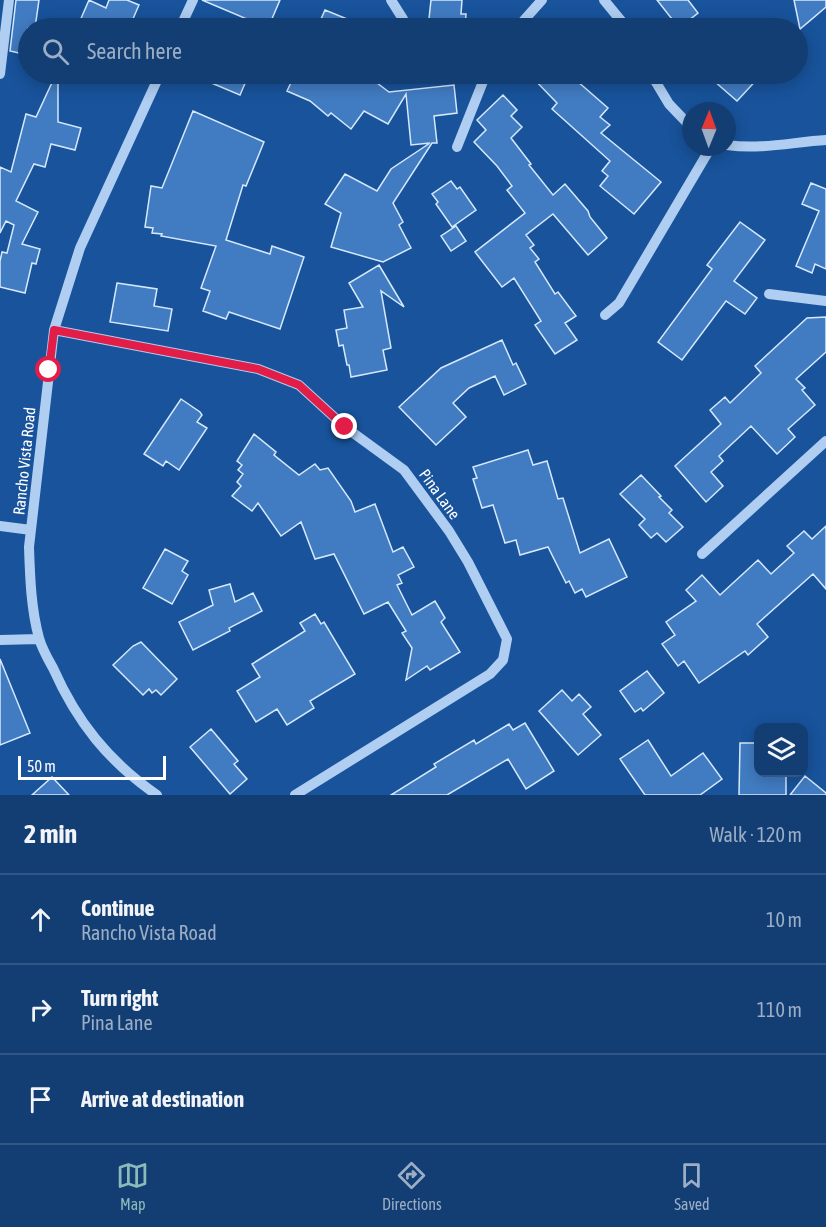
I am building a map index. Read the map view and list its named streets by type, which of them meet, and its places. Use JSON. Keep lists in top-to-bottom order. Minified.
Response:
{"streets":{"street":["Rancho Vista Road","Pina Lane"]},"crossings":[["Rancho Vista Road","Pina Lane"]],"scale_bar":"50 m","north":"top","page":{"search":"Search here","scale":"50 m","heading":["2 min","Walk · 120 m"],"list":[["Continue","Rancho Vista Road","10 m"],["Turn right","Pina Lane","110 m"],"Arrive at destination"],"nav":["Map","Directions","Saved"]}}
